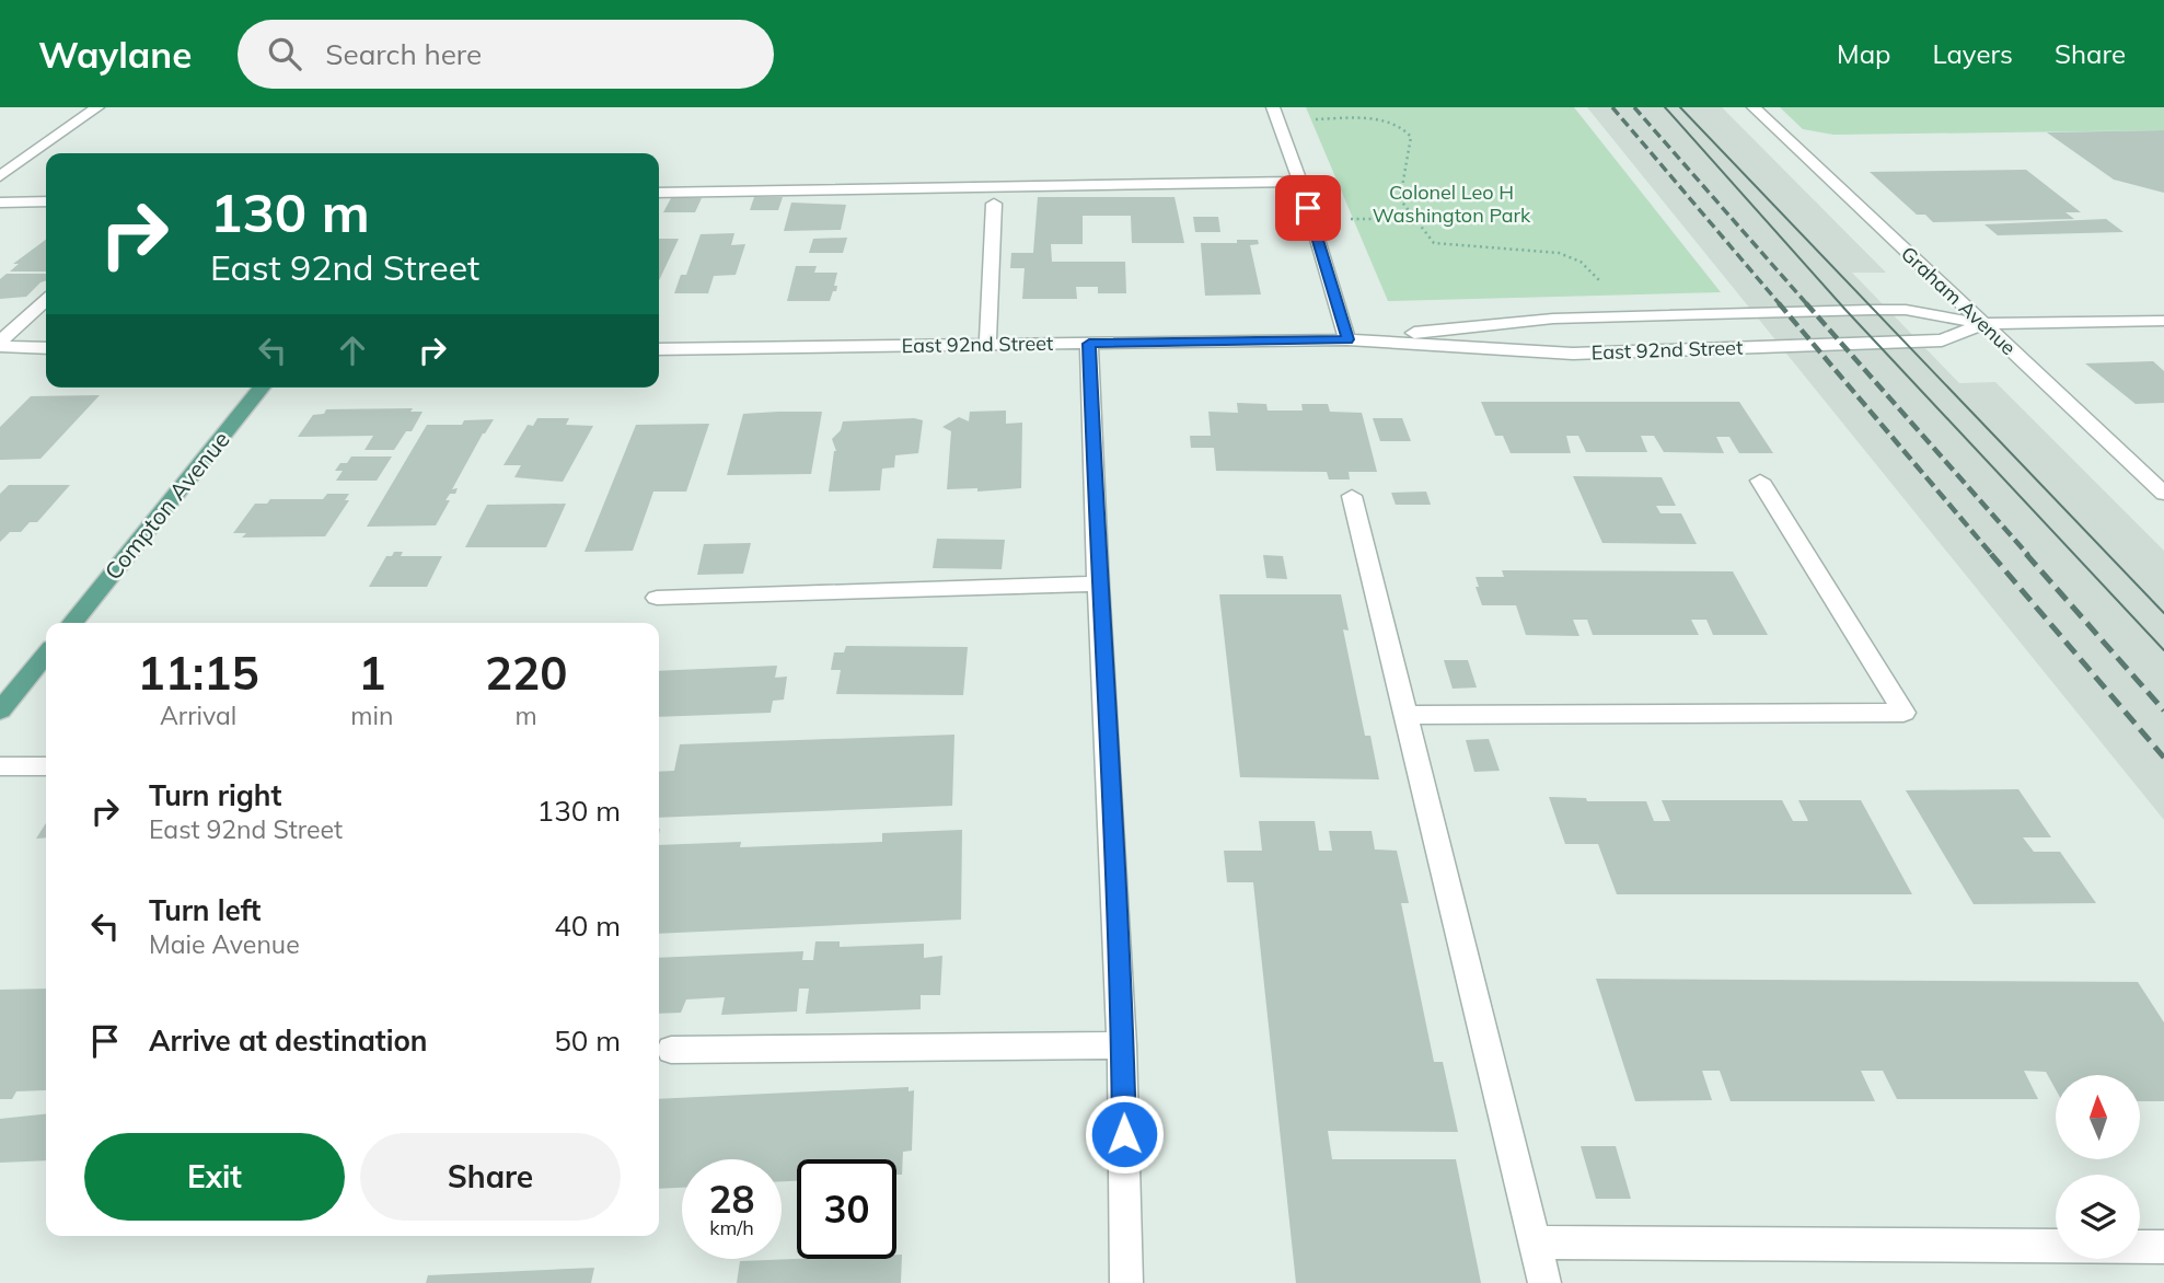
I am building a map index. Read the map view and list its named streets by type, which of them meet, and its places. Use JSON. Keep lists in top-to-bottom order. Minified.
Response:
{"streets":{"main road":["Compton Avenue"],"street":["Graham Avenue","East 92nd Street"]},"crossings":[["Graham Avenue","East 92nd Street"]],"parks":["Colonel Leo H Washington Park"],"north":"top","page":{"header":"Waylane","search":"Search here","nav":["Map","Layers","Share"],"turn":["130 m","East 92nd Street"],"eta":["11:15","Arrival","1","min","220","m"],"list":[{"name":"Turn right","note":"East 92nd Street","value":"130 m"},{"name":"Turn left","note":"Maie Avenue","value":"40 m"},{"name":"Arrive at destination","value":"50 m"}],"buttons":["Exit","Share"],"speed":"28 km/h","limit":"30"}}
